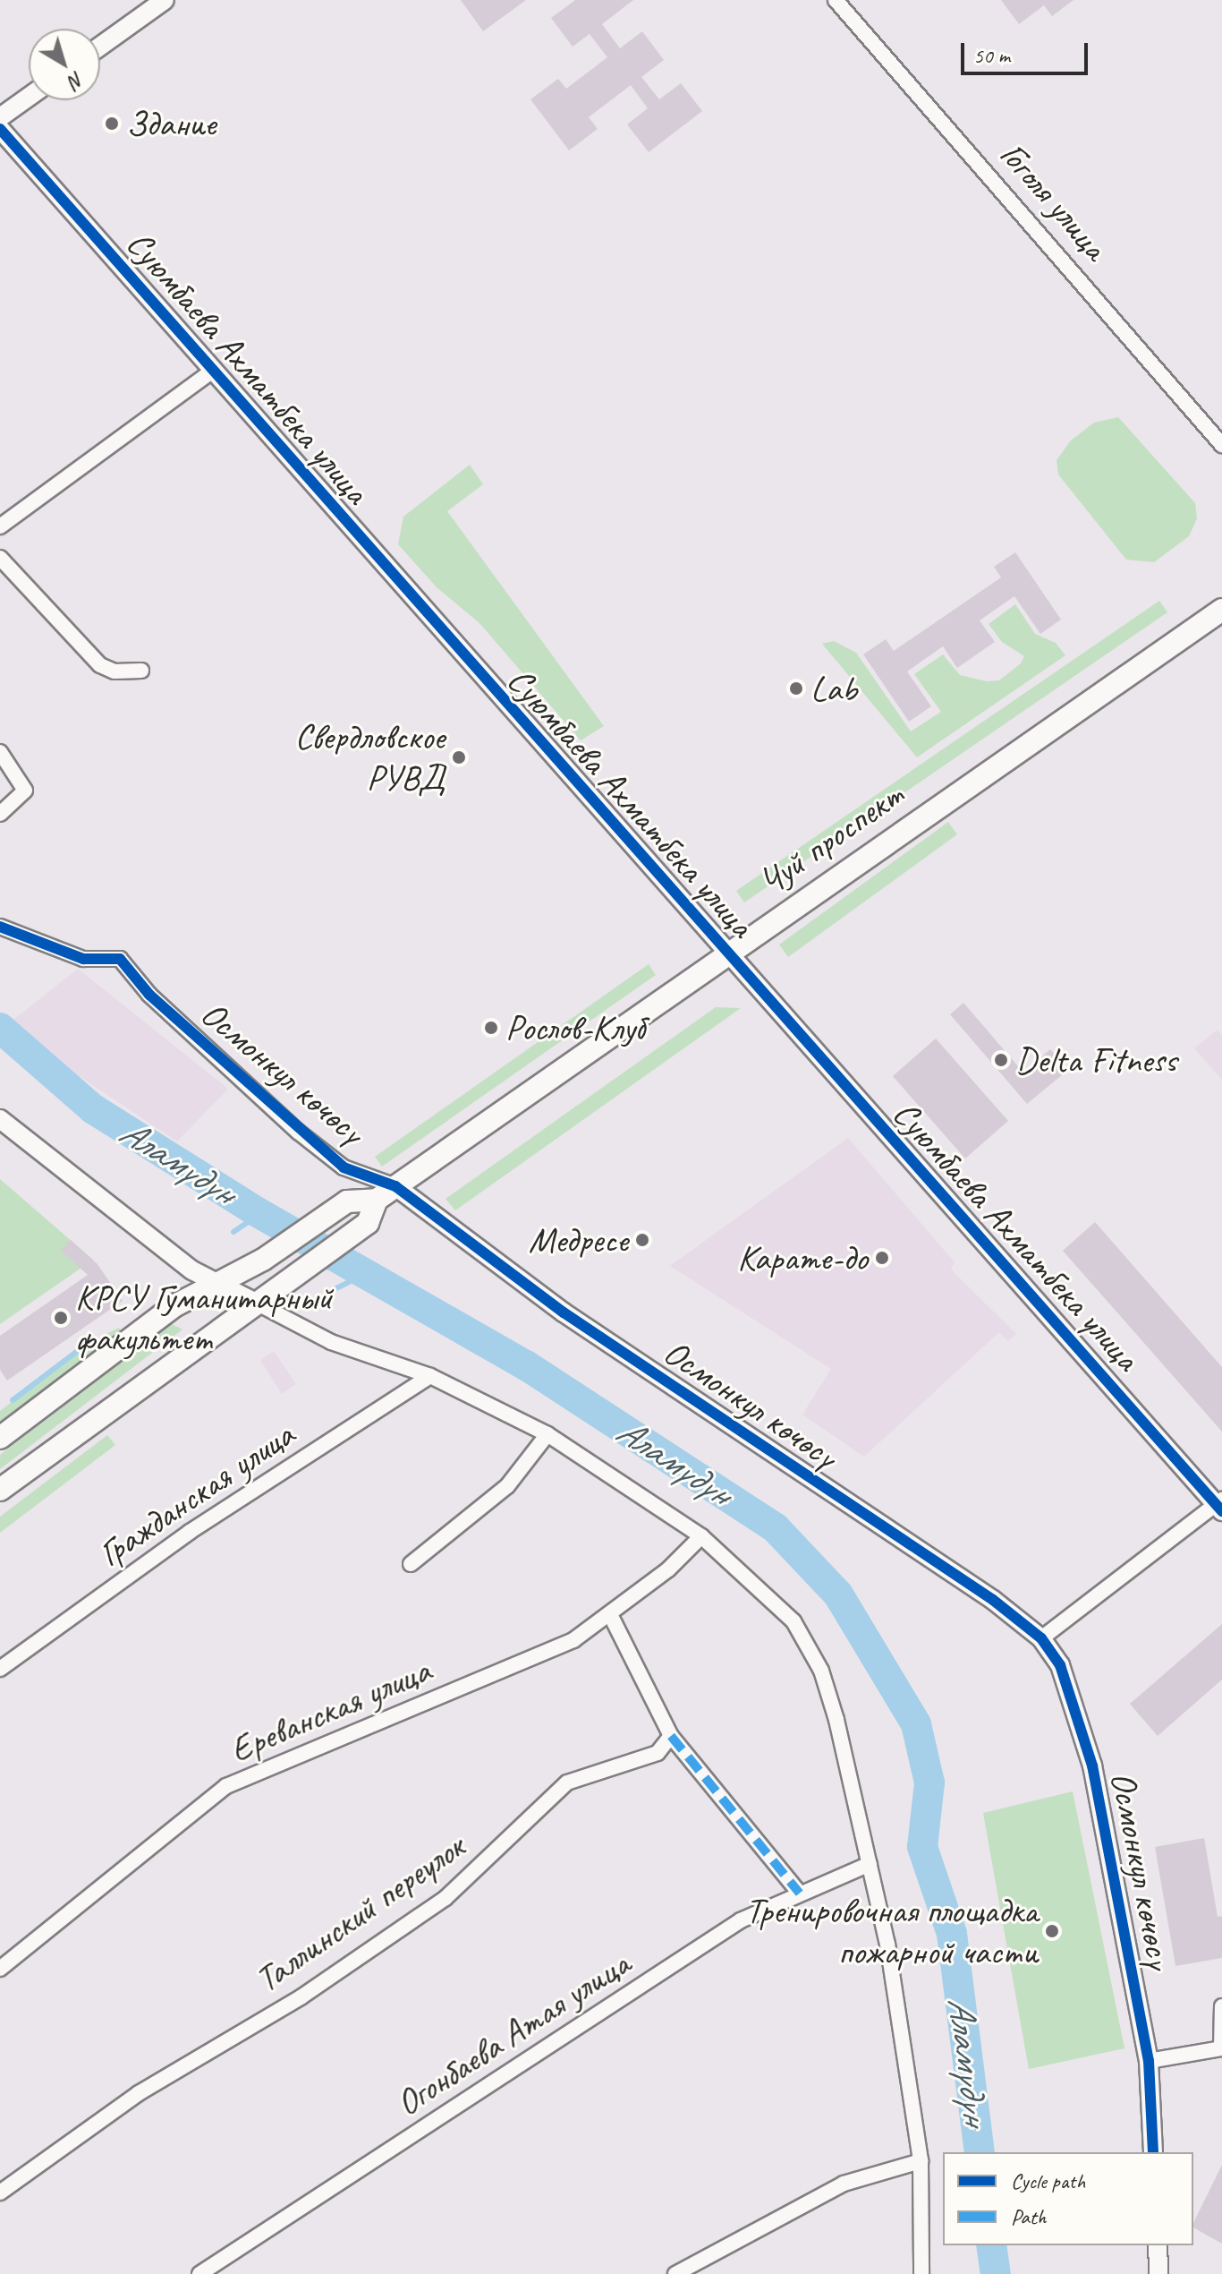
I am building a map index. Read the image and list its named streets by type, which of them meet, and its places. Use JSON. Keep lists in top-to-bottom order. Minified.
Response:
{"streets":{"main road":["Чуй проспект"],"street":["Гоголя улица","Суюмбаева Ахматбека улица","Осмонкул көчөсү","Гражданская улица","Ереванская улица","Таллинский переулок","Огонбаева Атая улица"]},"crossings":[["Суюмбаева Ахматбека улица","Чуй проспект"],["Чуй проспект","Осмонкул көчөсү"]],"water":["Аламүдүн"],"places":["Здание","Lab","Свердловское РУВД","Рослов-Клуб","Delta Fitness","Медресе","Карате-до","КРСУ Гуманитарный факультет","Тренировочная площадка пожарной части"],"legend":["Cycle path","Path"],"scale_bar":"50 m","north":"bottom right"}
